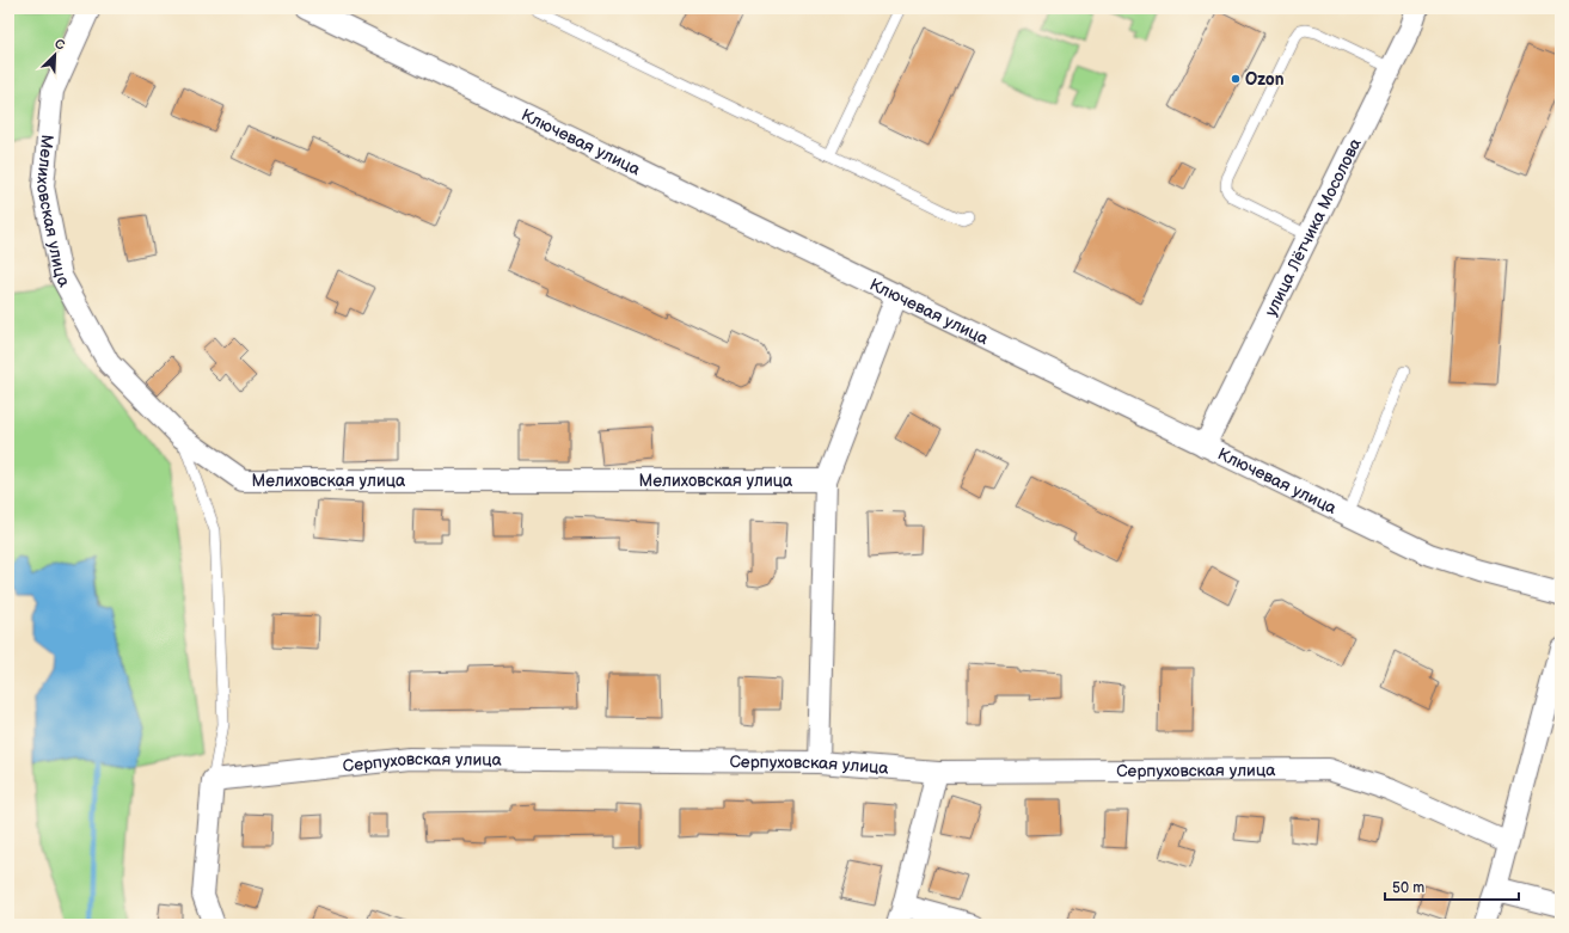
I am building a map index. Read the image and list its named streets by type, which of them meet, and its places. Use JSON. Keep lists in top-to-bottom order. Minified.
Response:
{"streets":{"street":["Ключевая улица","Мелиховская улица","улица Лётчика Мосолова","Серпуховская улица"]},"crossings":[["Ключевая улица","улица Лётчика Мосолова"]],"places":["Ozon"],"scale_bar":"50 m","north":"top right"}
